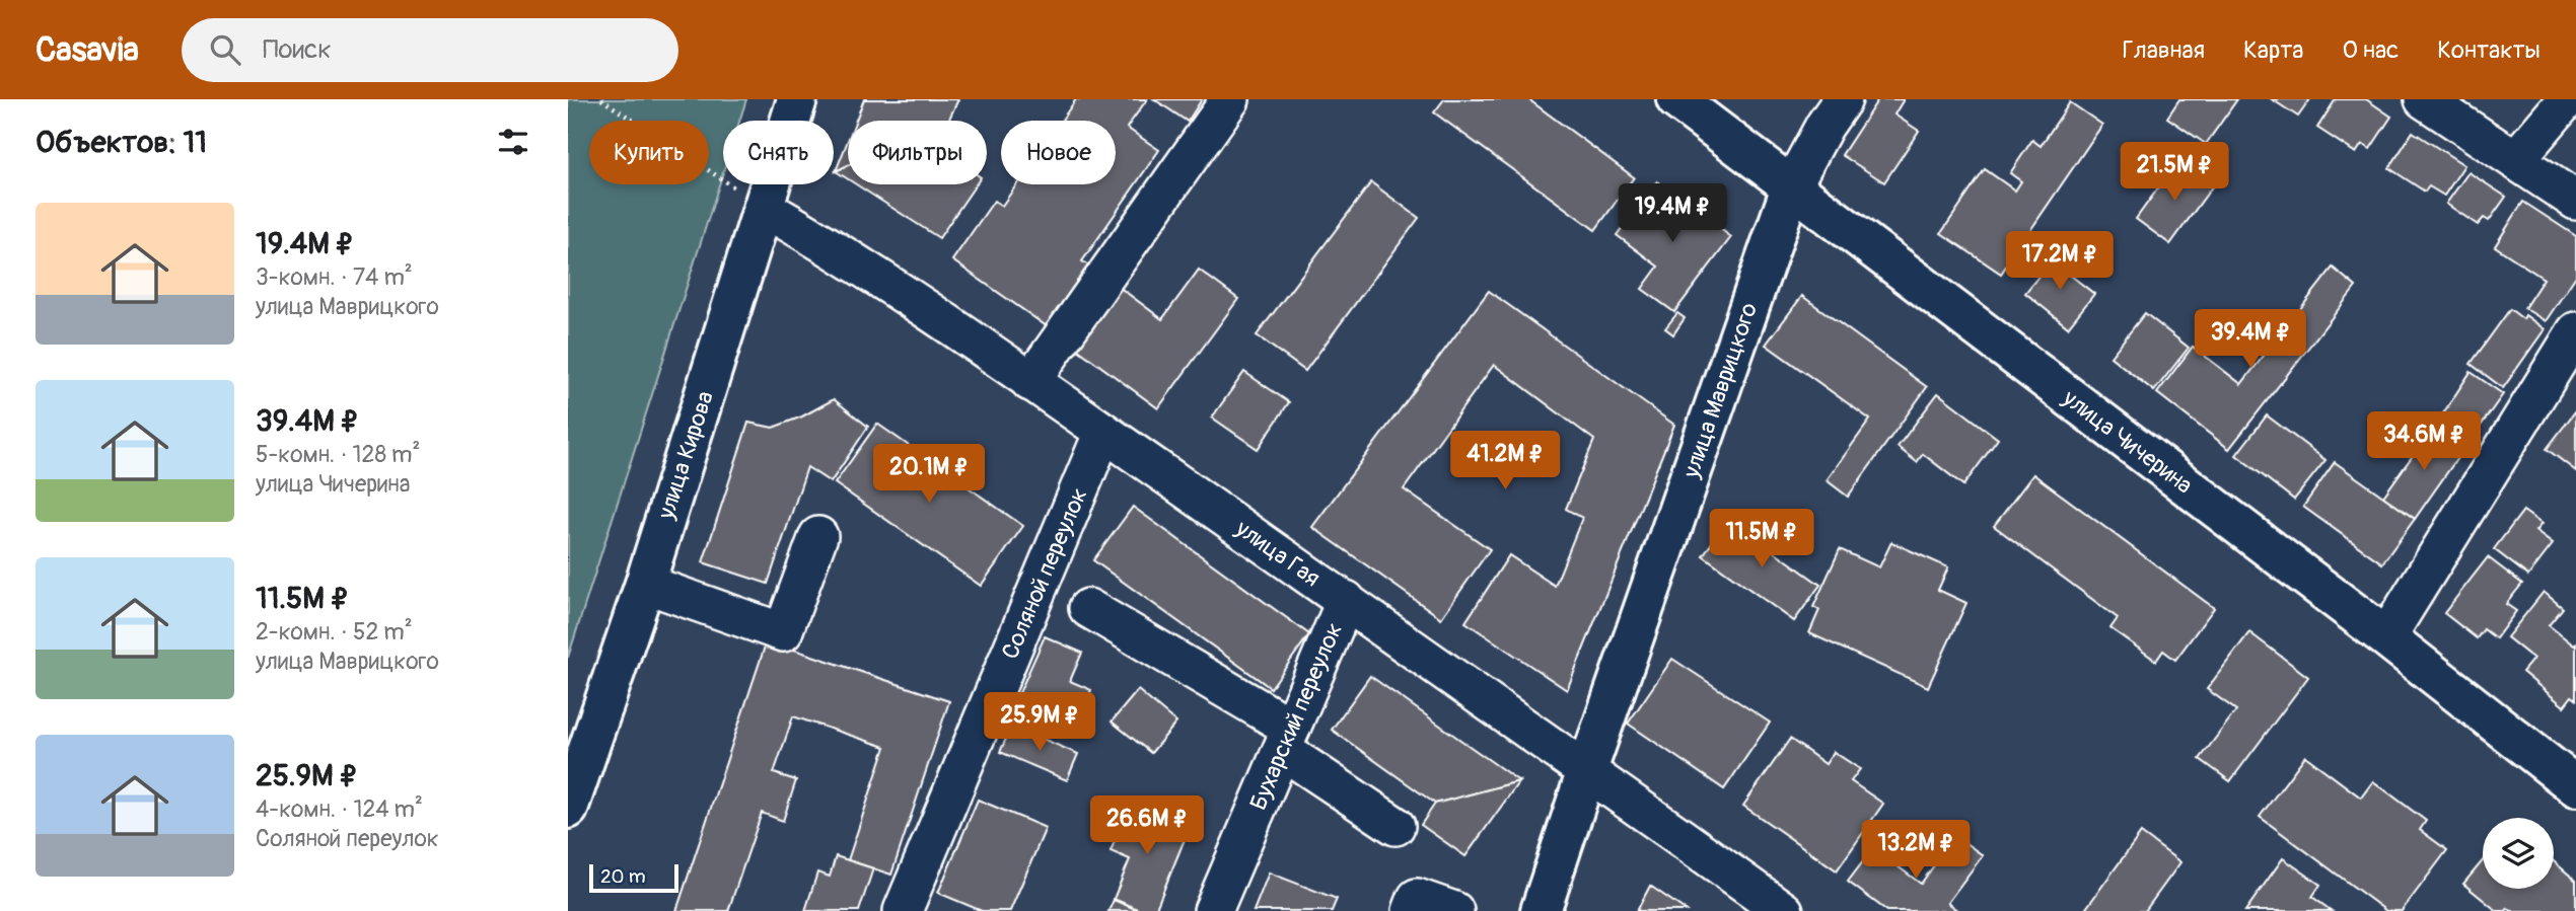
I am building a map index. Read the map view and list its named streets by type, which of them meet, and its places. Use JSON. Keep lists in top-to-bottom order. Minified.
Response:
{"streets":{"main road":["улица Маврицкого","улица Чичерина","улица Кирова"],"street":["улица Гая","Соляной переулок","Бухарский переулок"]},"crossings":[["улица Маврицкого","улица Чичерина"],["улица Маврицкого","улица Гая"],["улица Кирова","улица Гая"],["улица Гая","Соляной переулок"],["улица Гая","Бухарский переулок"]],"scale_bar":"20 m","page":{"header":"Casavia","search":"Поиск","nav":["Главная","Карта","О нас","Контакты"],"heading":"Объектов: 11","chip":["Купить","Снять","Фильтры","Новое"],"price":["21.5M ₽","19.4M ₽","17.2M ₽","39.4M ₽","34.6M ₽","41.2M ₽","20.1M ₽","11.5M ₽","25.9M ₽","26.6M ₽","13.2M ₽"],"list":[{"name":"19.4M ₽","note":"3-комн. · 74 m² · улица Маврицкого"},{"name":"39.4M ₽","note":"5-комн. · 128 m² · улица Чичерина"},{"name":"11.5M ₽","note":"2-комн. · 52 m² · улица Маврицкого"},{"name":"25.9M ₽","note":"4-комн. · 124 m² · Соляной переулок"}],"scale":"20 m"}}
